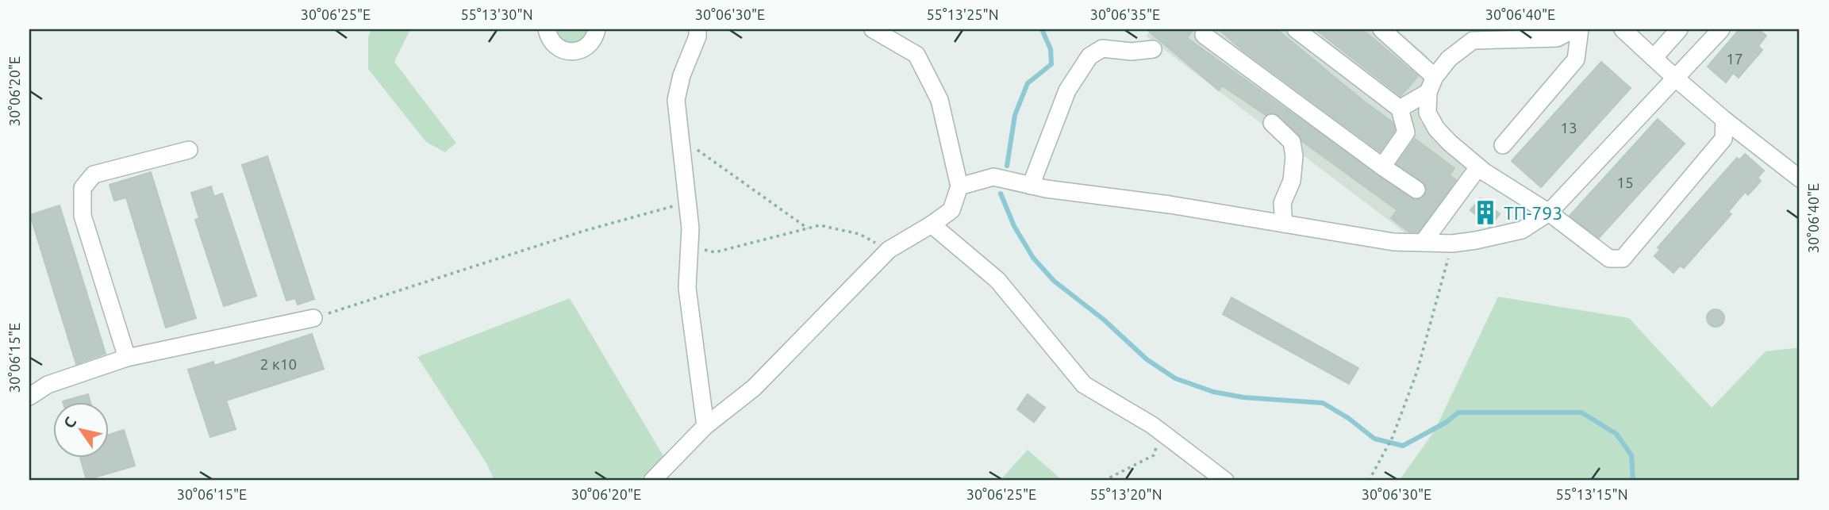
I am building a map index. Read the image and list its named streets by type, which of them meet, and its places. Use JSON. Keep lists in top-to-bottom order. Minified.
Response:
{"places":{"building":["ТП-793"]},"house_numbers":["17","13","15","2 к10"],"north":"top left","coordinates":["30°06'25\"E","55°13'30\"N","30°06'30\"E","55°13'25\"N","30°06'35\"E","30°06'40\"E","30°06'20\"E","30°06'15\"E","55°13'20\"N","55°13'15\"N"]}
